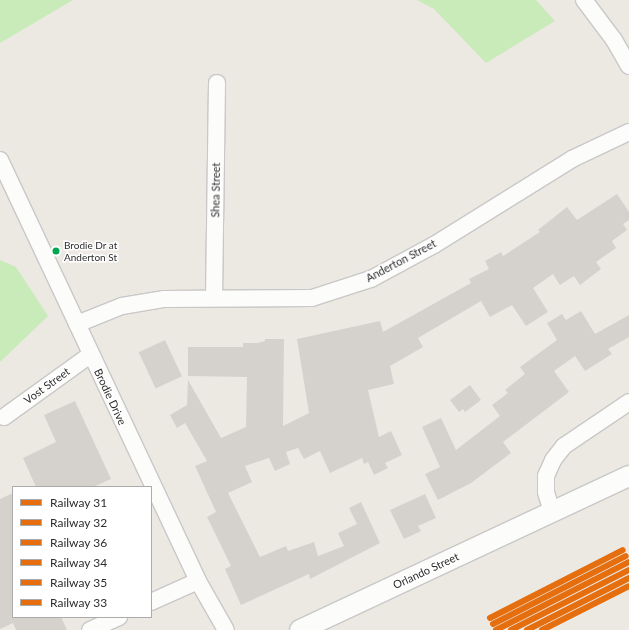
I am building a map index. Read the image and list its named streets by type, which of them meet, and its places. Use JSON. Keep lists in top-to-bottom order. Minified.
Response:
{"streets":{"street":["Shea Street","Anderton Street","Vost Street","Brodie Drive","Orlando Street"]},"crossings":[["Shea Street","Anderton Street"],["Anderton Street","Brodie Drive"],["Vost Street","Brodie Drive"]],"places":["Brodie Dr at Anderton St"],"lines":["rail line 35","rail line 36","rail line 31","rail line 32","rail line 34","rail line 33"],"legend":["Railway 31","Railway 32","Railway 36","Railway 34","Railway 35","Railway 33"]}
